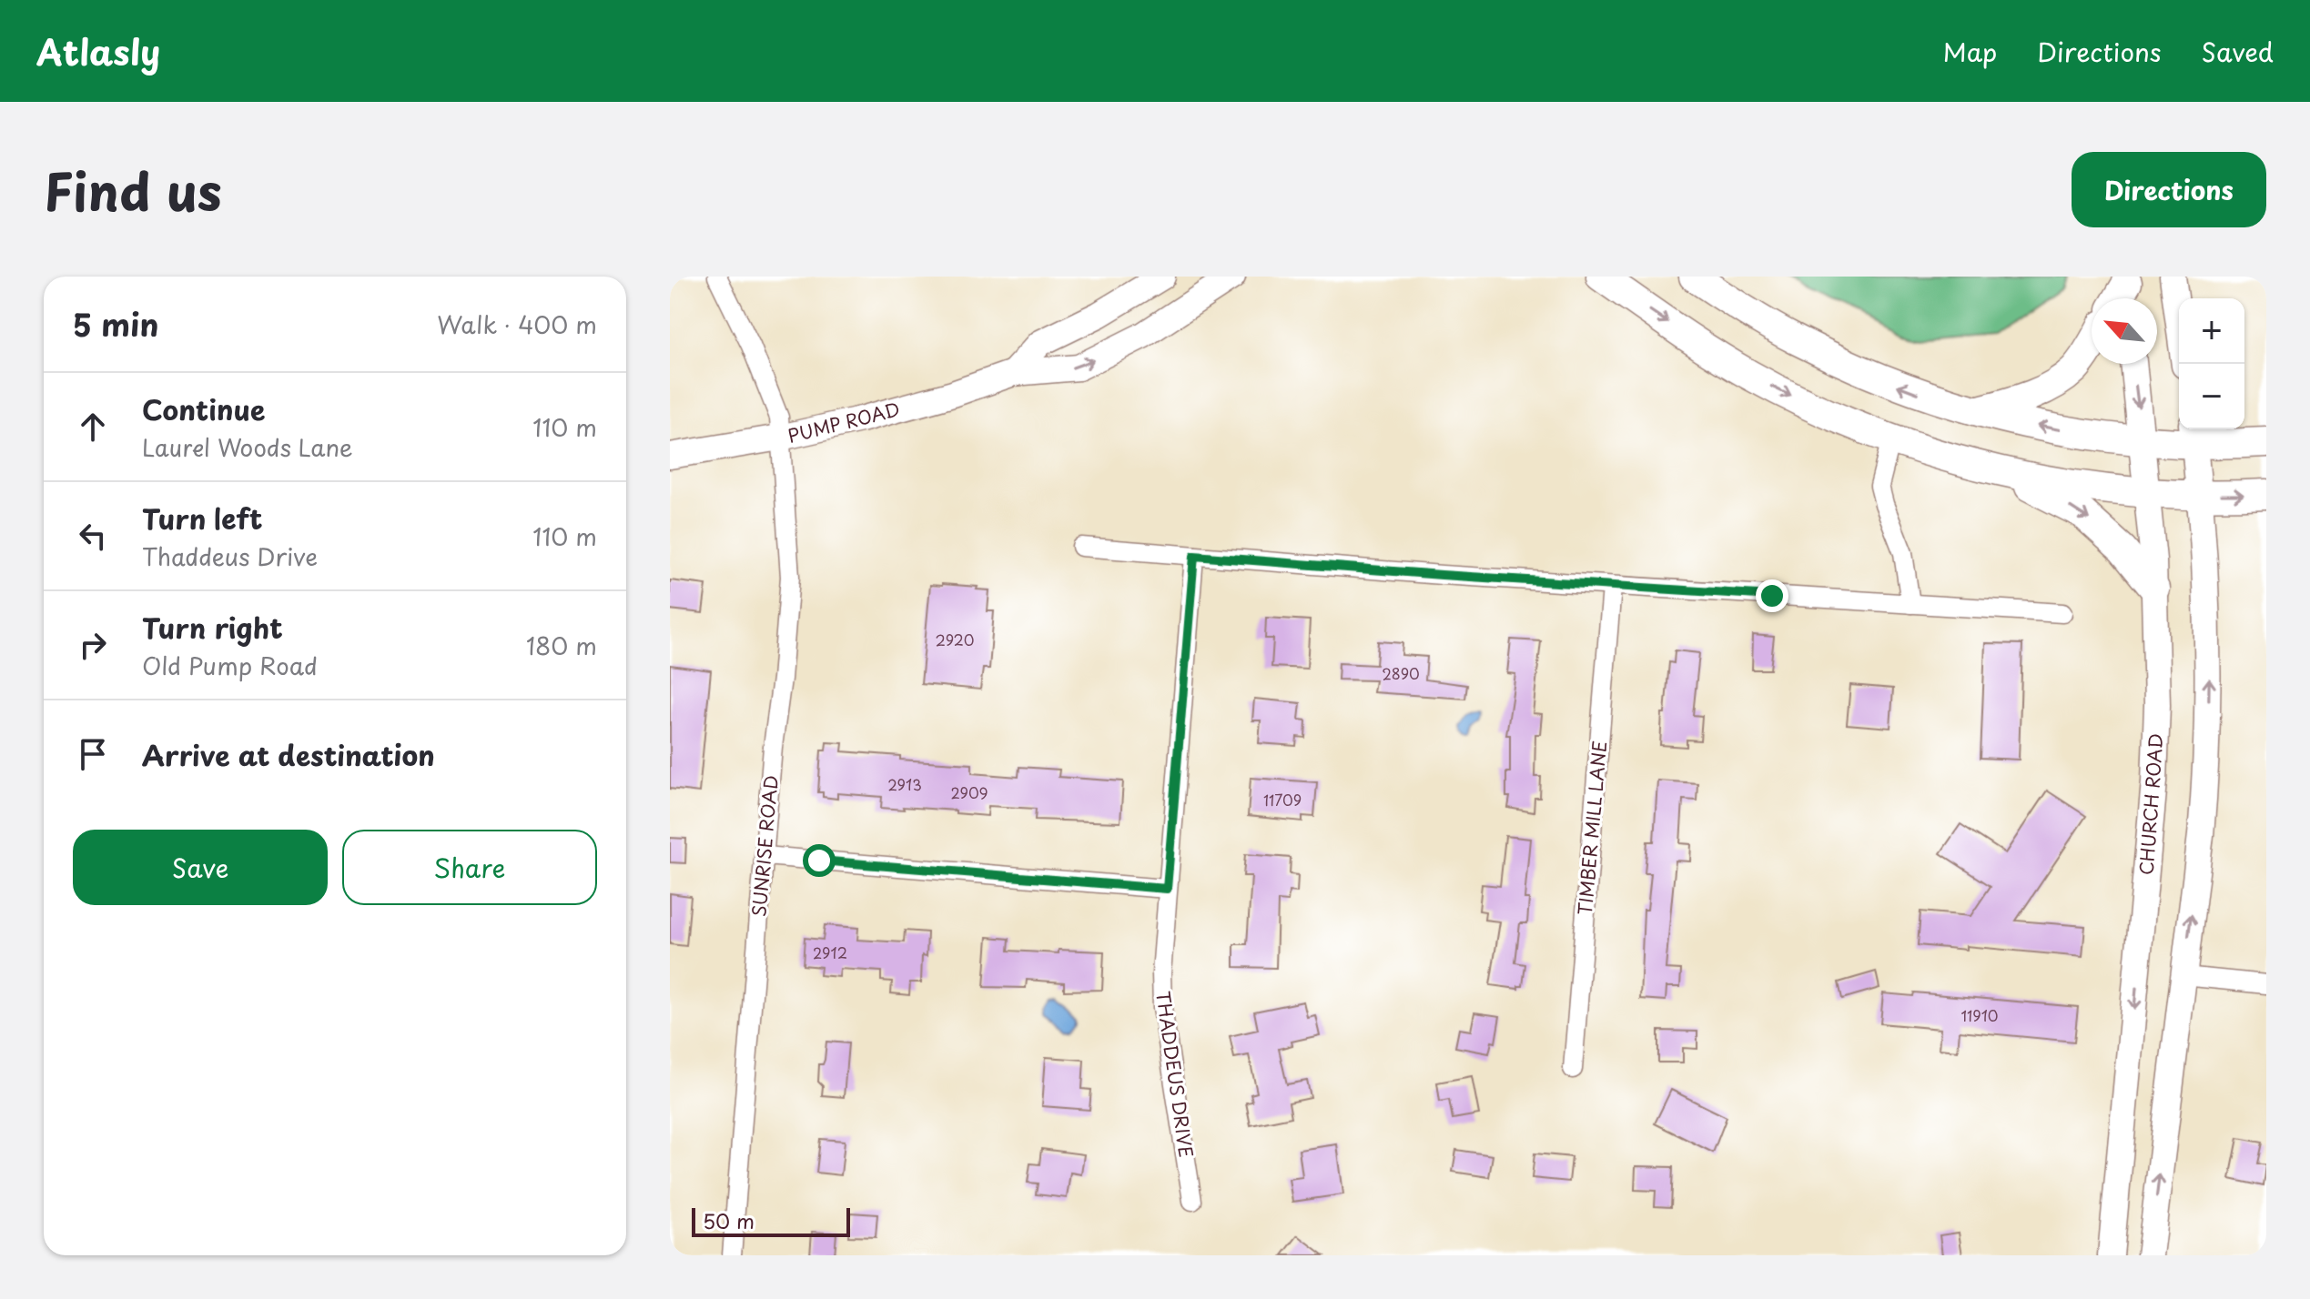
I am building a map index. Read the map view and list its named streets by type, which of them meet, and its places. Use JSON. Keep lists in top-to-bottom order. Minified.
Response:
{"streets":{"main road":["PUMP ROAD","CHURCH ROAD"],"street":["TIMBER MILL LANE","SUNRISE ROAD","THADDEUS DRIVE"]},"crossings":[["PUMP ROAD","SUNRISE ROAD"]],"house_numbers":["2920","2890","2913","2909","11709","2912","11910"],"scale_bar":"50 m","north":"top left","page":{"header":"Atlasly","nav":["Map","Directions","Saved"],"title":"Find us","buttons":["Directions",["Save","Share"]],"heading":["5 min","Walk · 400 m"],"map_buttons":["+","−"],"list":[["Continue","Laurel Woods Lane","110 m"],["Turn left","Thaddeus Drive","110 m"],["Turn right","Old Pump Road","180 m"],"Arrive at destination"],"scale":"50 m"}}
